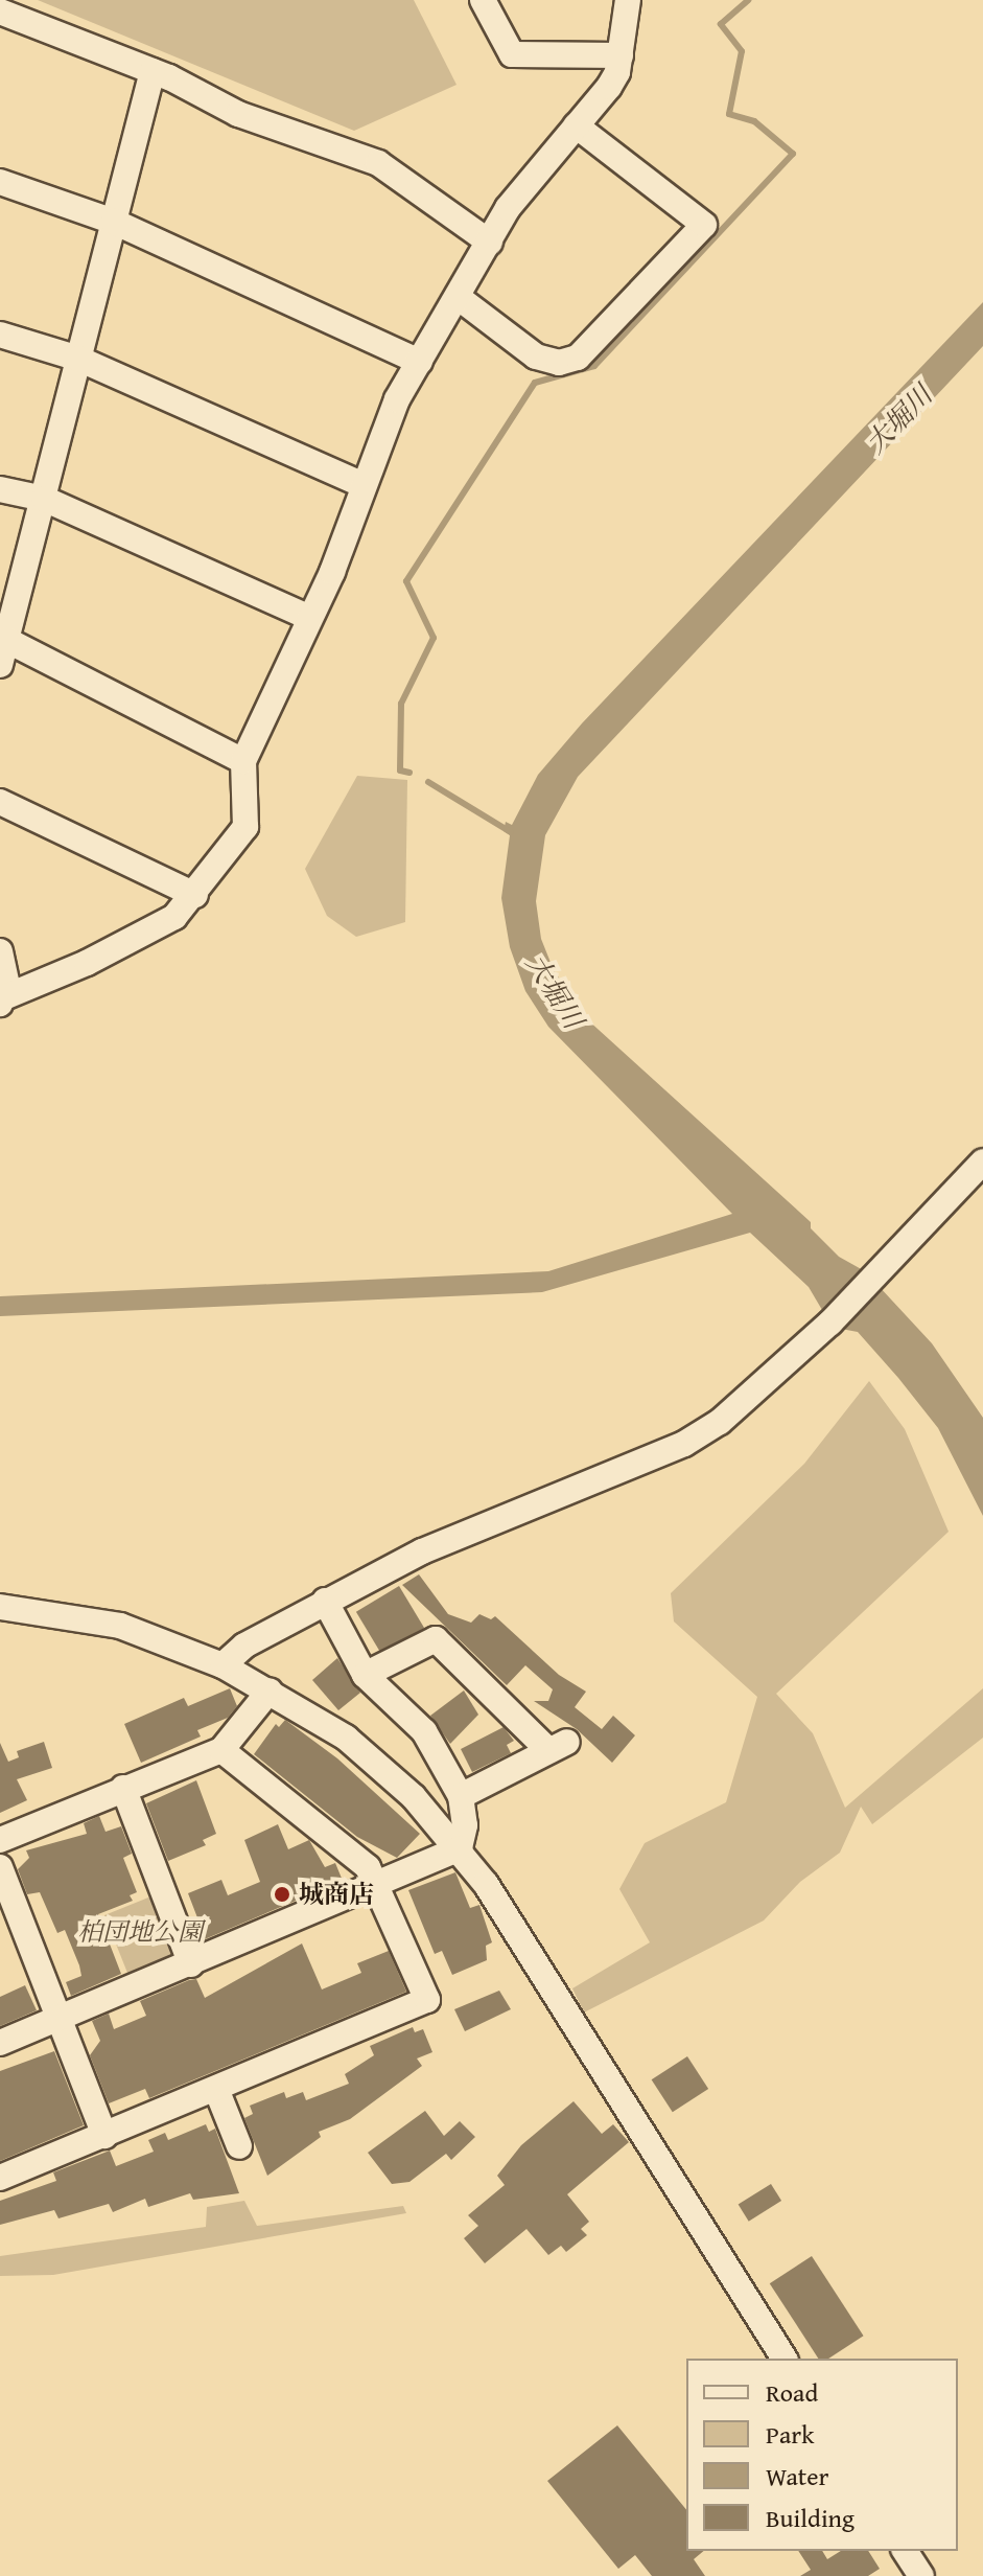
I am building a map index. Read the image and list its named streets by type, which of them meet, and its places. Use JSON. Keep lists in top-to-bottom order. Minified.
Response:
{"water":["大堀川"],"parks":["柏団地公園"],"places":["城商店"],"legend":["Road","Park","Water","Building"]}
